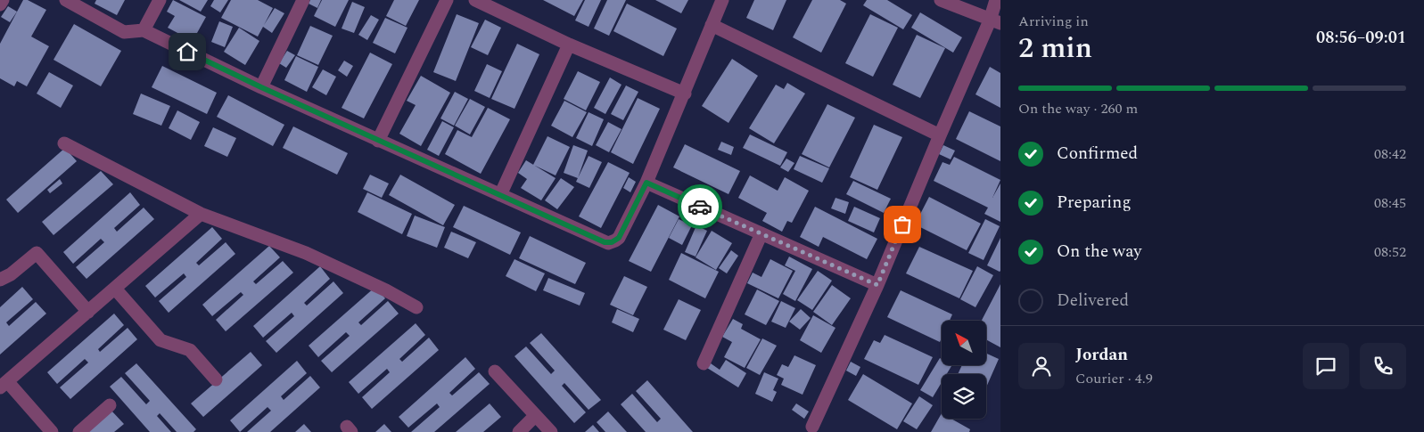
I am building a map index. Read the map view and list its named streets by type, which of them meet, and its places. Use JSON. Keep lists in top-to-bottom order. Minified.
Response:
{"north":"top left","page":{"heading":["2 min","Arriving in","08:56–09:01"],"panel":["Jordan","Courier · 4.9"],"bar":"On the way · 260 m","list":[["Confirmed","08:42"],["Preparing","08:45"],["On the way","08:52"],"Delivered"]}}
